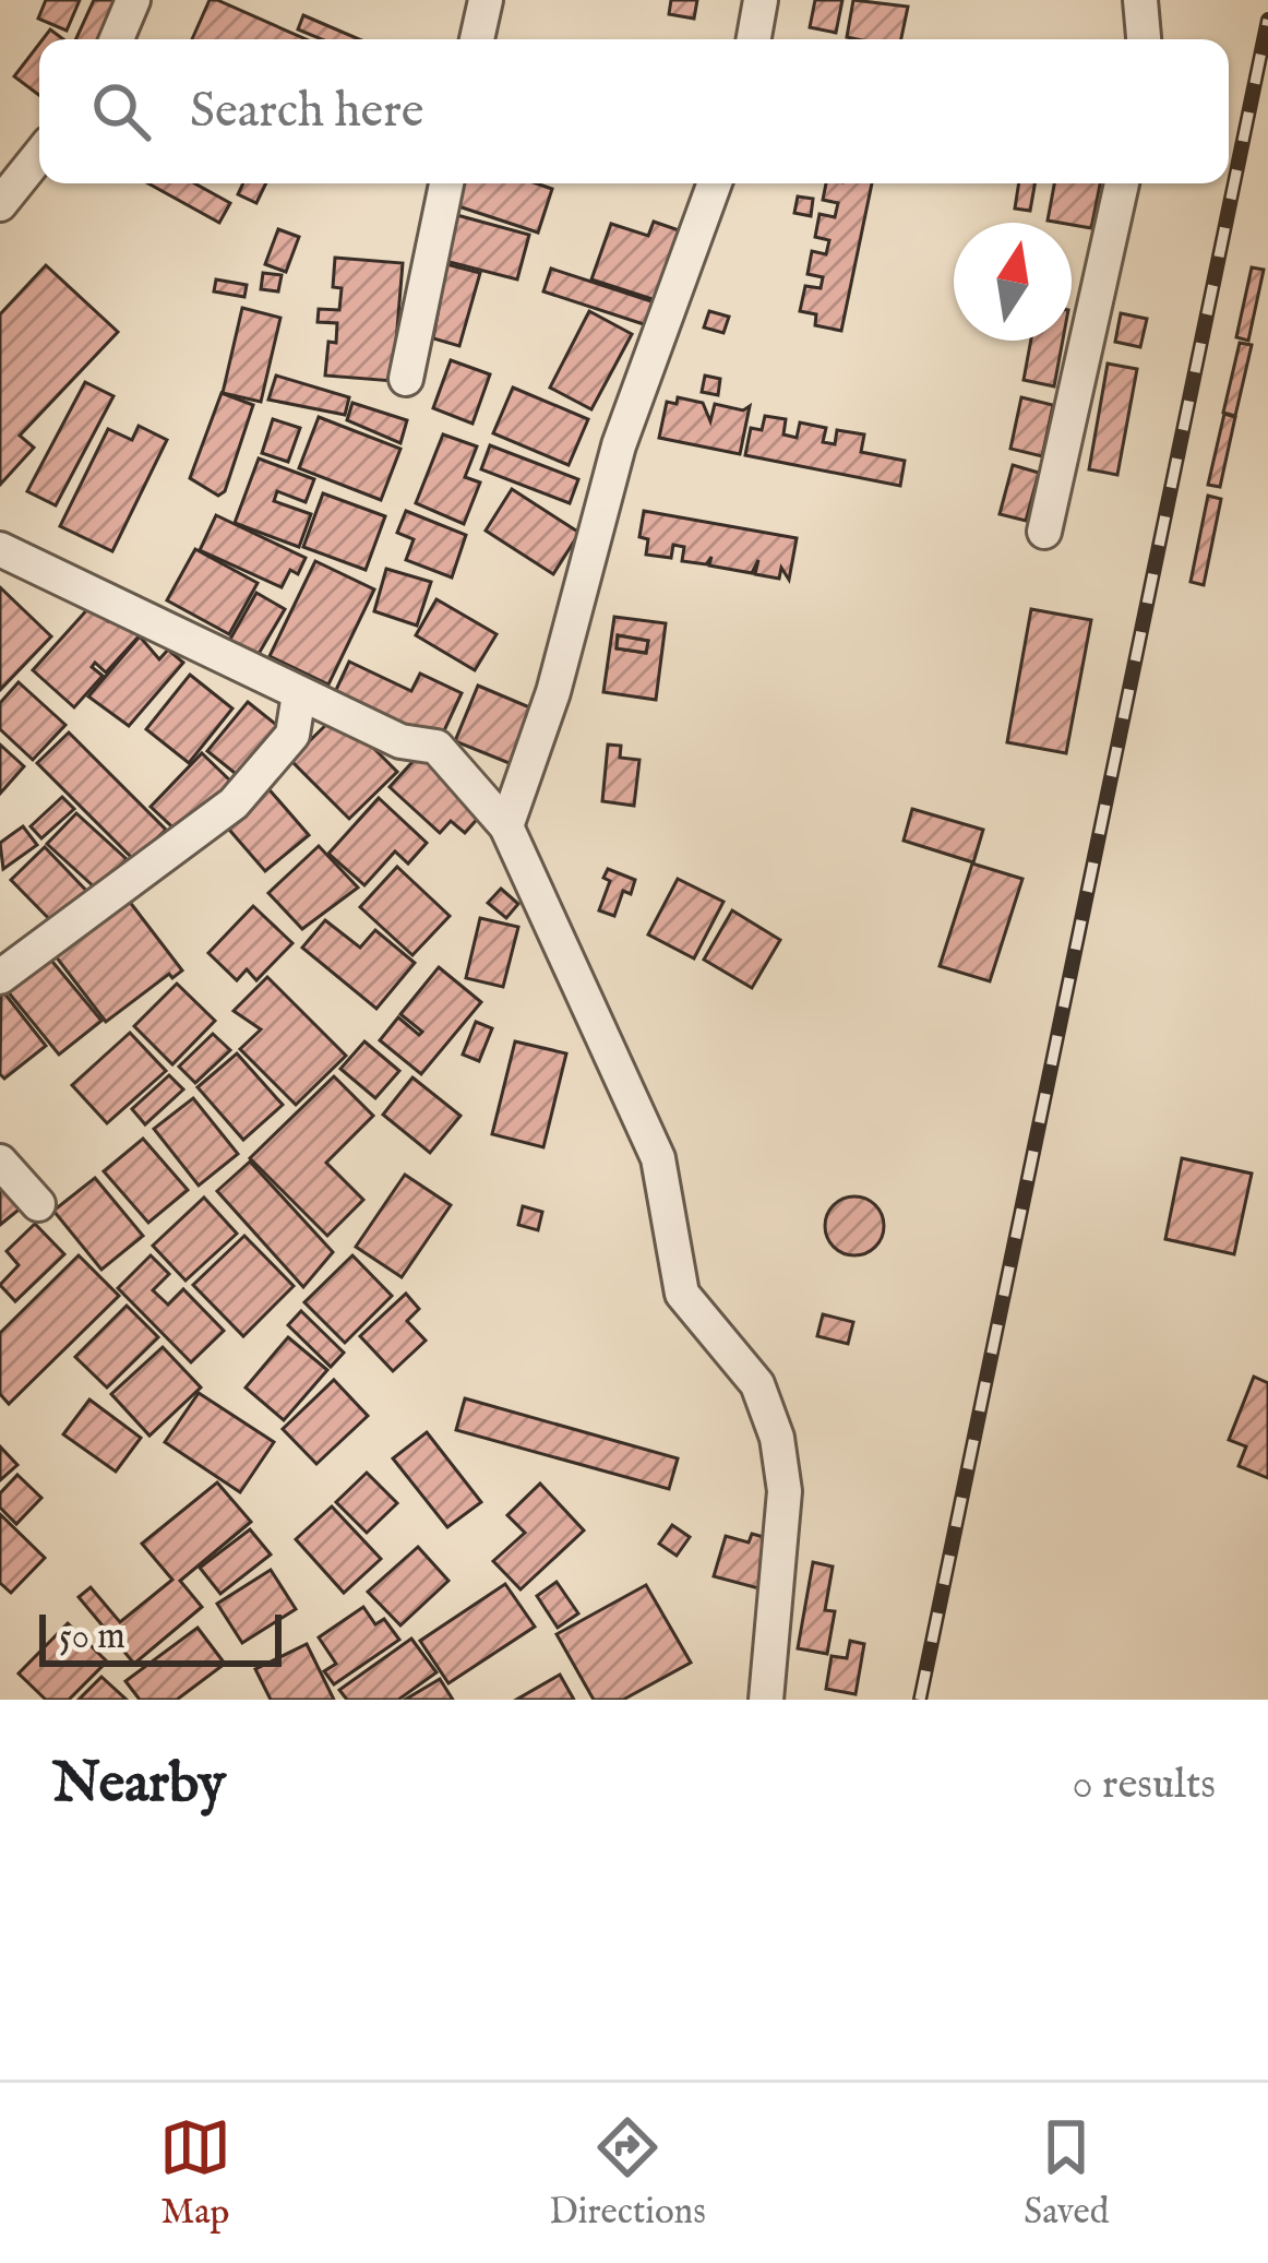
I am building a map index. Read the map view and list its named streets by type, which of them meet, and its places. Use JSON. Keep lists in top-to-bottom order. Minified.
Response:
{"scale_bar":"50 m","north":"top","page":{"search":"Search here","scale":"50 m","heading":["Nearby","0 results"],"nav":["Map","Directions","Saved"]}}
